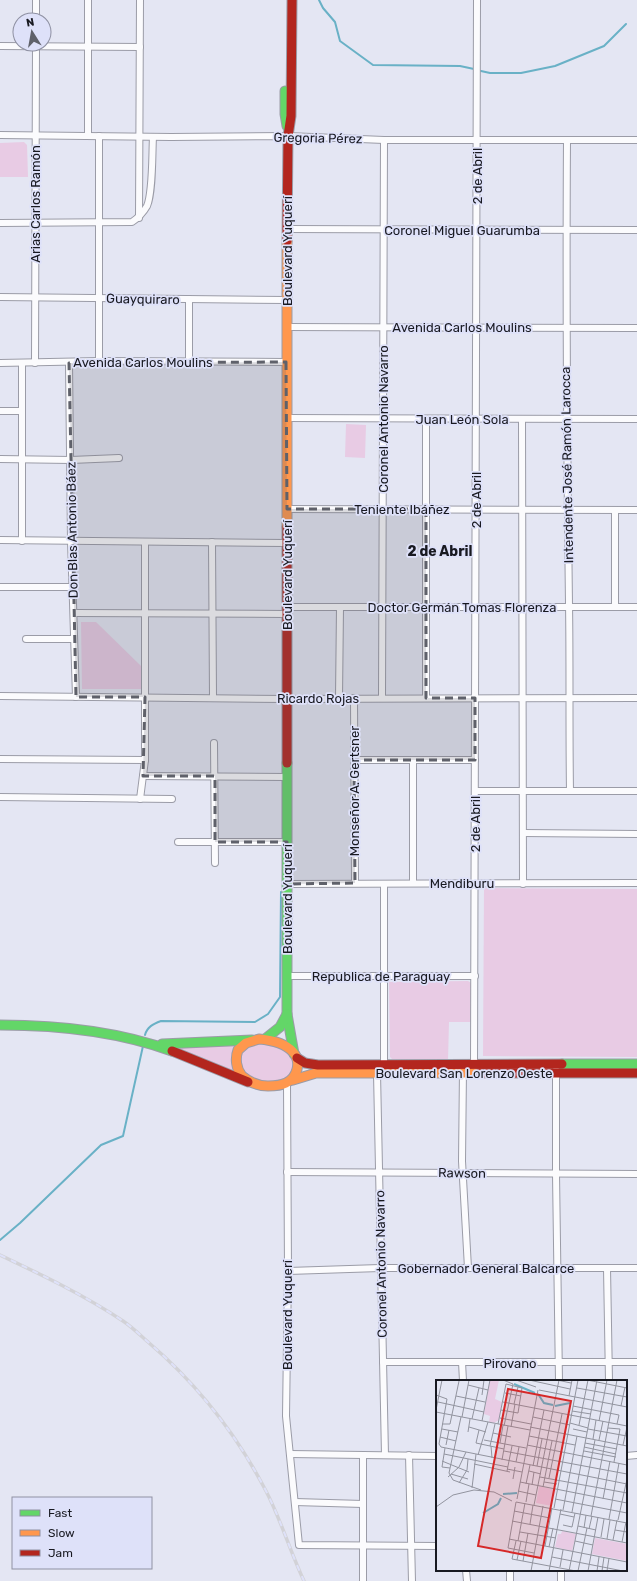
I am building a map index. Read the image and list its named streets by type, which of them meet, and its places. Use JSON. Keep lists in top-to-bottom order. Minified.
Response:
{"streets":{"main road":["Boulevard Yuquerí","Boulevard San Lorenzo Oeste"],"street":["Gregoria Pérez","2 de Abril","Arias Carlos Ramón","Coronel Miguel Guarumba","Guayquiraro","Avenida Carlos Moulins","Coronel Antonio Navarro","Juan León Sola","Intendente José Ramón Larocca","Teniente Ibáñez","Don Blas Antonio Báez","Doctor Germán Tomas Florenza","Ricardo Rojas","Monseñor A. Gertsner","Mendiburu","Republica de Paraguay","Rawson","Gobernador General Balcarce","Pirovano"]},"crossings":[["Gregoria Pérez","2 de Abril"],["Gregoria Pérez","Arias Carlos Ramón"],["Gregoria Pérez","Boulevard Yuquerí"],["Gregoria Pérez","Coronel Antonio Navarro"],["Gregoria Pérez","Intendente José Ramón Larocca"],["2 de Abril","Coronel Miguel Guarumba"],["2 de Abril","Avenida Carlos Moulins"],["2 de Abril","Juan León Sola"],["2 de Abril","Teniente Ibáñez"],["2 de Abril","Doctor Germán Tomas Florenza"],["2 de Abril","Ricardo Rojas"],["2 de Abril","Mendiburu"],["2 de Abril","Republica de Paraguay"],["2 de Abril","Boulevard San Lorenzo Oeste"],["Arias Carlos Ramón","Guayquiraro"],["Arias Carlos Ramón","Avenida Carlos Moulins"],["Coronel Miguel Guarumba","Boulevard Yuquerí"],["Coronel Miguel Guarumba","Coronel Antonio Navarro"],["Coronel Miguel Guarumba","Intendente José Ramón Larocca"],["Boulevard Yuquerí","Guayquiraro"],["Boulevard Yuquerí","Avenida Carlos Moulins"],["Boulevard Yuquerí","Juan León Sola"],["Boulevard Yuquerí","Teniente Ibáñez"],["Boulevard Yuquerí","Doctor Germán Tomas Florenza"],["Boulevard Yuquerí","Ricardo Rojas"],["Boulevard Yuquerí","Mendiburu"],["Boulevard Yuquerí","Republica de Paraguay"],["Boulevard Yuquerí","Boulevard San Lorenzo Oeste"],["Boulevard Yuquerí","Rawson"],["Boulevard Yuquerí","Gobernador General Balcarce"],["Avenida Carlos Moulins","Coronel Antonio Navarro"],["Avenida Carlos Moulins","Intendente José Ramón Larocca"],["Avenida Carlos Moulins","Don Blas Antonio Báez"],["Coronel Antonio Navarro","Juan León Sola"],["Coronel Antonio Navarro","Teniente Ibáñez"],["Coronel Antonio Navarro","Doctor Germán Tomas Florenza"],["Coronel Antonio Navarro","Ricardo Rojas"],["Coronel Antonio Navarro","Boulevard San Lorenzo Oeste"],["Coronel Antonio Navarro","Rawson"],["Coronel Antonio Navarro","Gobernador General Balcarce"],["Coronel Antonio Navarro","Pirovano"],["Juan León Sola","Intendente José Ramón Larocca"],["Intendente José Ramón Larocca","Teniente Ibáñez"],["Intendente José Ramón Larocca","Doctor Germán Tomas Florenza"],["Intendente José Ramón Larocca","Ricardo Rojas"],["Don Blas Antonio Báez","Doctor Germán Tomas Florenza"],["Don Blas Antonio Báez","Ricardo Rojas"],["Ricardo Rojas","Monseñor A. Gertsner"],["Monseñor A. Gertsner","Mendiburu"]],"districts":["2 de Abril"],"legend":["Fast","Slow","Jam"],"north":"top"}
